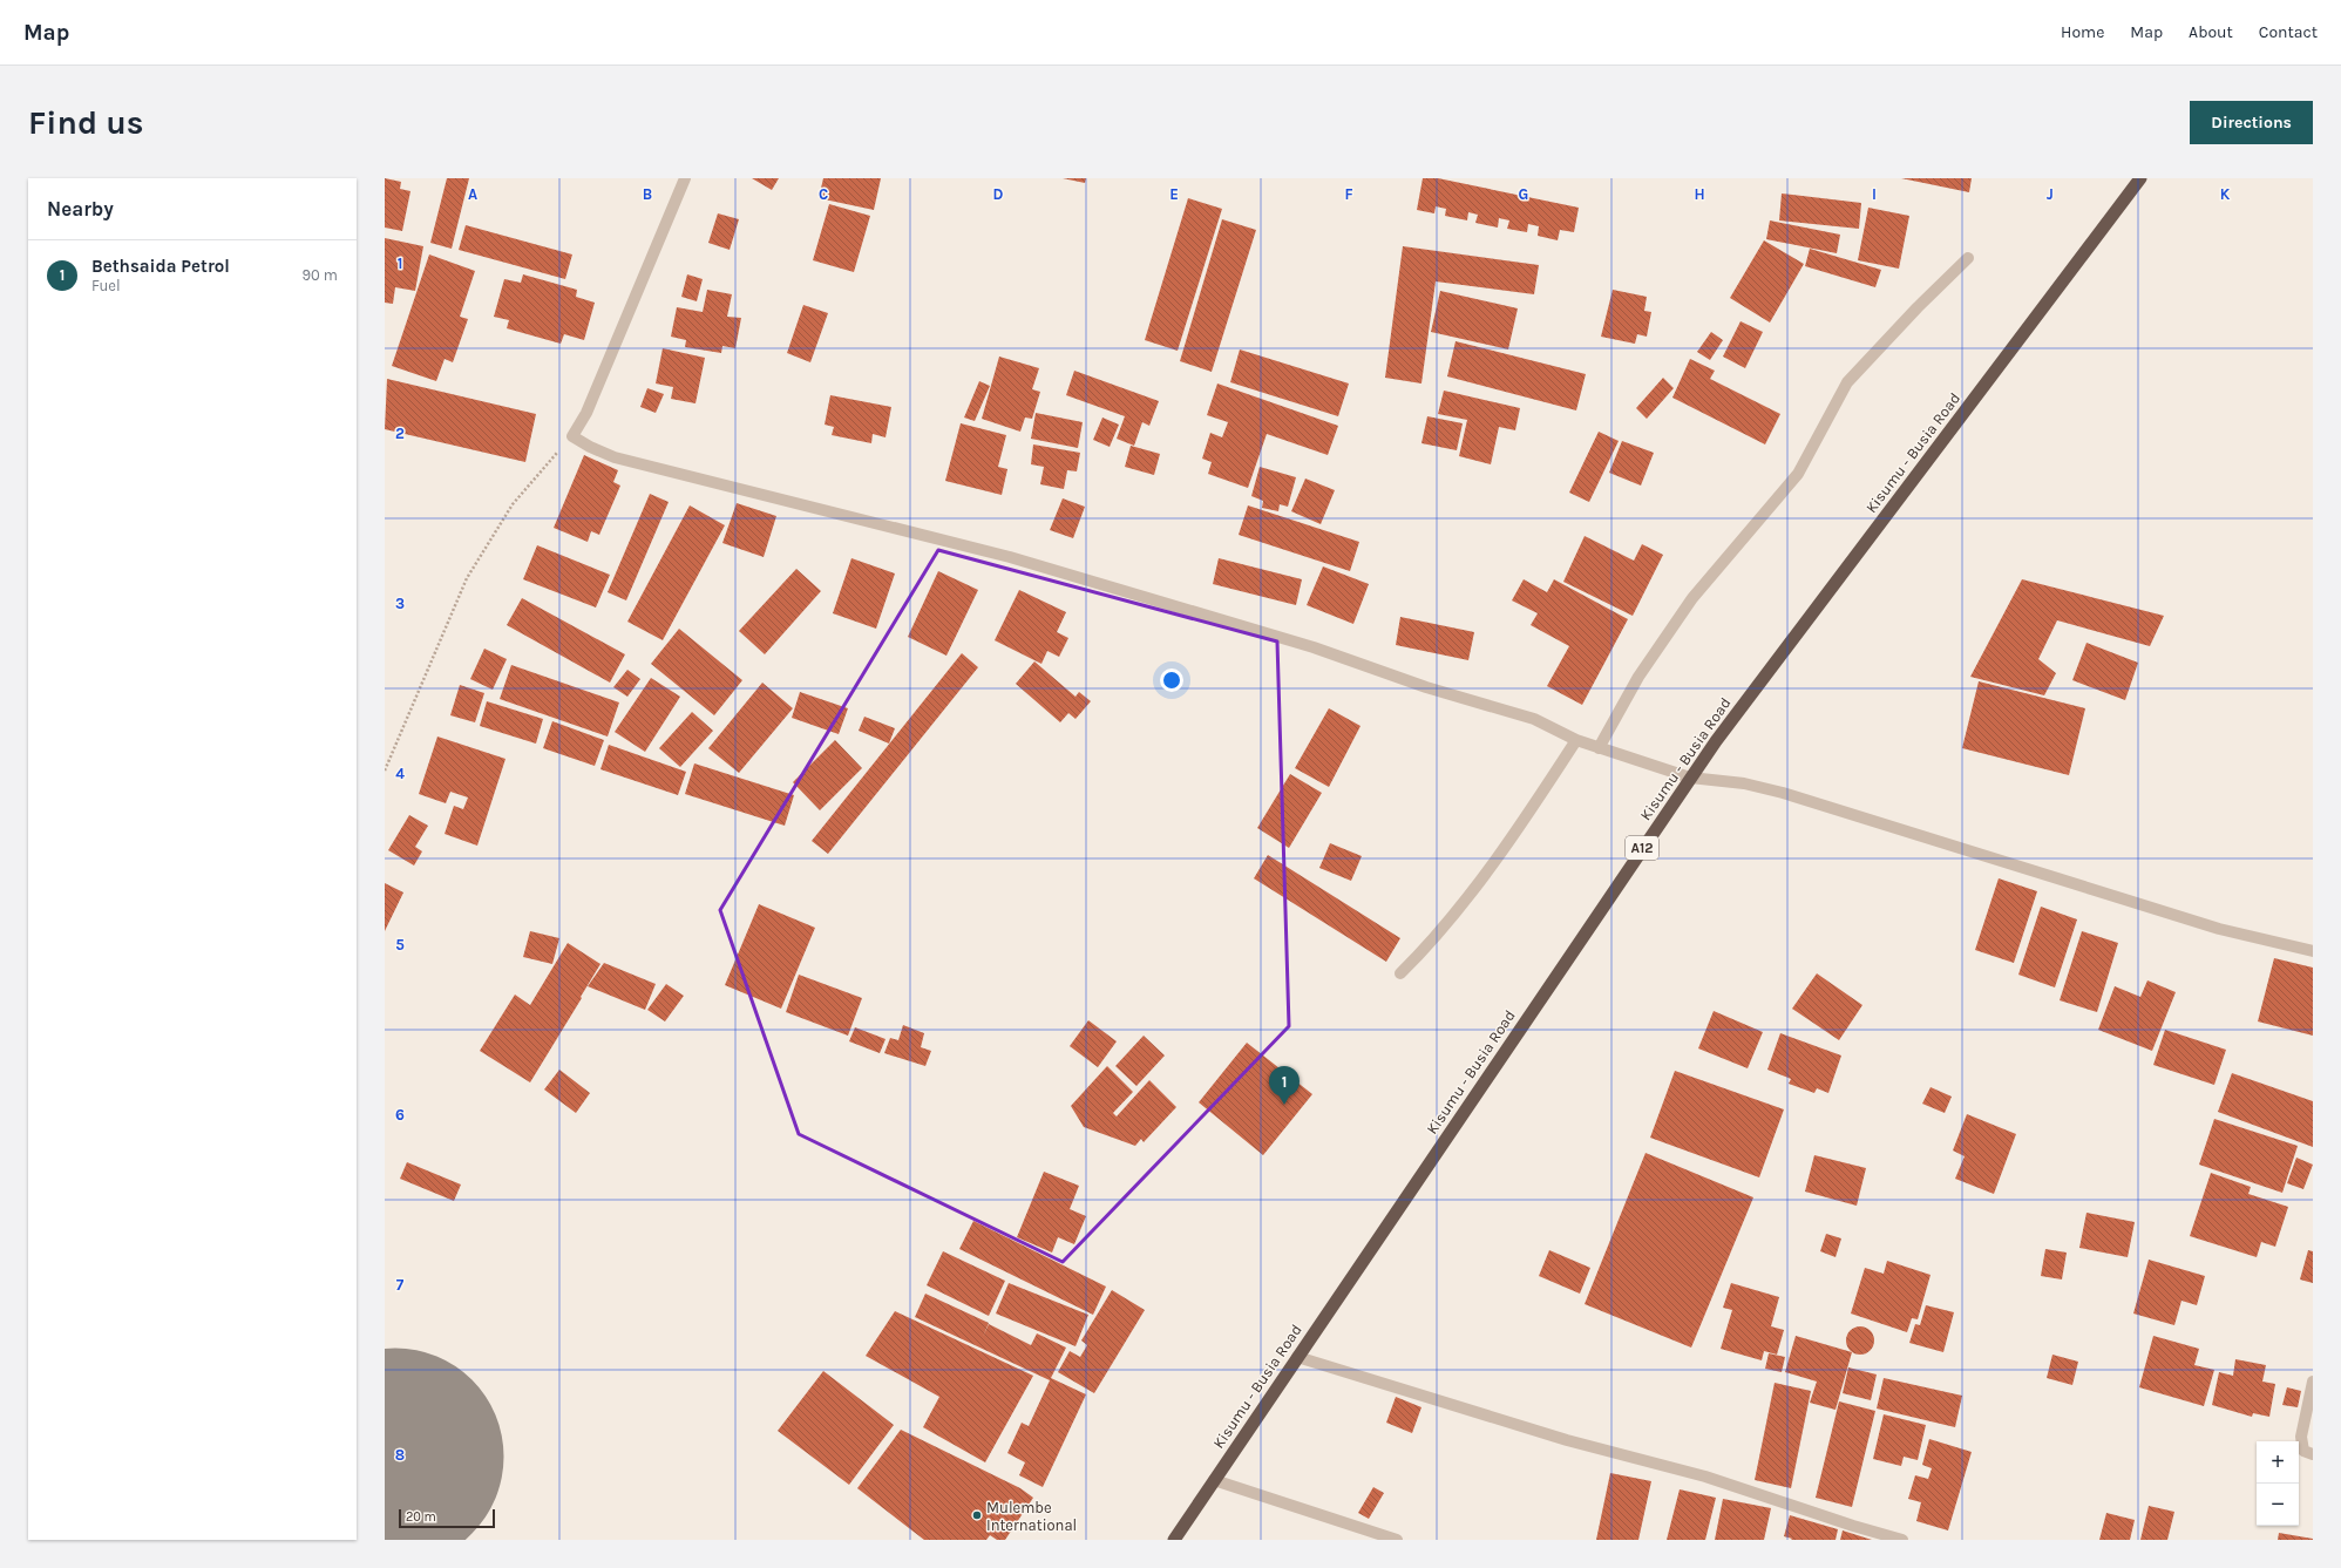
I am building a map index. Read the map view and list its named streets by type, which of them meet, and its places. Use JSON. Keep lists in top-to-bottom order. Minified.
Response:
{"streets":{"highway":["Kisumu - Busia Road","A12"]},"places":["Mulembe International"],"scale_bar":"20 m","page":{"header":"Map","nav":["Home","Map","About","Contact"],"buttons":"Directions","title":"Find us","heading":"Nearby","list":[{"mark":"1","name":"Bethsaida Petrol","note":"Fuel","value":"90 m"}],"pins":"1","map_buttons":["+","−"],"scale":"20 m"},"grid":{"columns":["A","B","C","D","E","F","G","H","I","J","K"],"rows":["1","2","3","4","5","6","7","8"]}}
